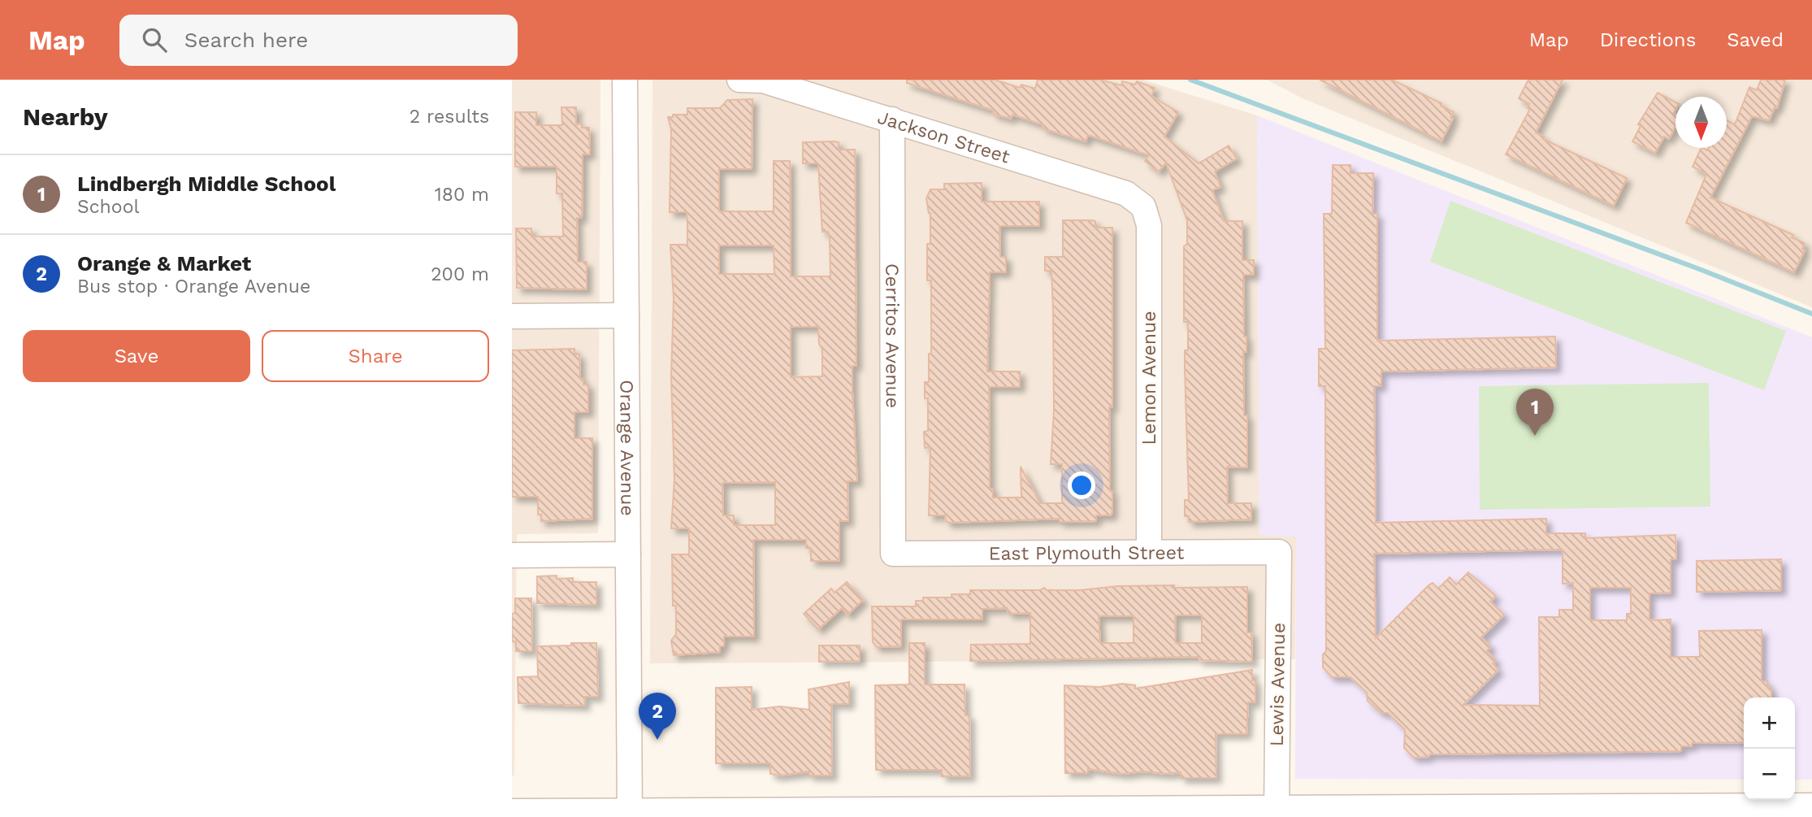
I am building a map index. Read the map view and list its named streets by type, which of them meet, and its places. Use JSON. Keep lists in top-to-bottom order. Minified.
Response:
{"streets":{"street":["Jackson Street","Cerritos Avenue","Lemon Avenue","Orange Avenue","East Plymouth Street","Lewis Avenue"]},"crossings":[["Jackson Street","Cerritos Avenue"],["Jackson Street","Lemon Avenue"],["Cerritos Avenue","East Plymouth Street"],["Lemon Avenue","East Plymouth Street"],["East Plymouth Street","Lewis Avenue"]],"north":"bottom","page":{"header":"Map","search":"Search here","nav":["Map","Directions","Saved"],"heading":["Nearby","2 results"],"list":[{"mark":"1","name":"Lindbergh Middle School","note":"School","value":"180 m"},{"mark":"2","name":"Orange & Market","note":"Bus stop · Orange Avenue","value":"200 m"}],"buttons":["Save","Share"],"pins":["1","2"],"map_buttons":["+","−"]}}
